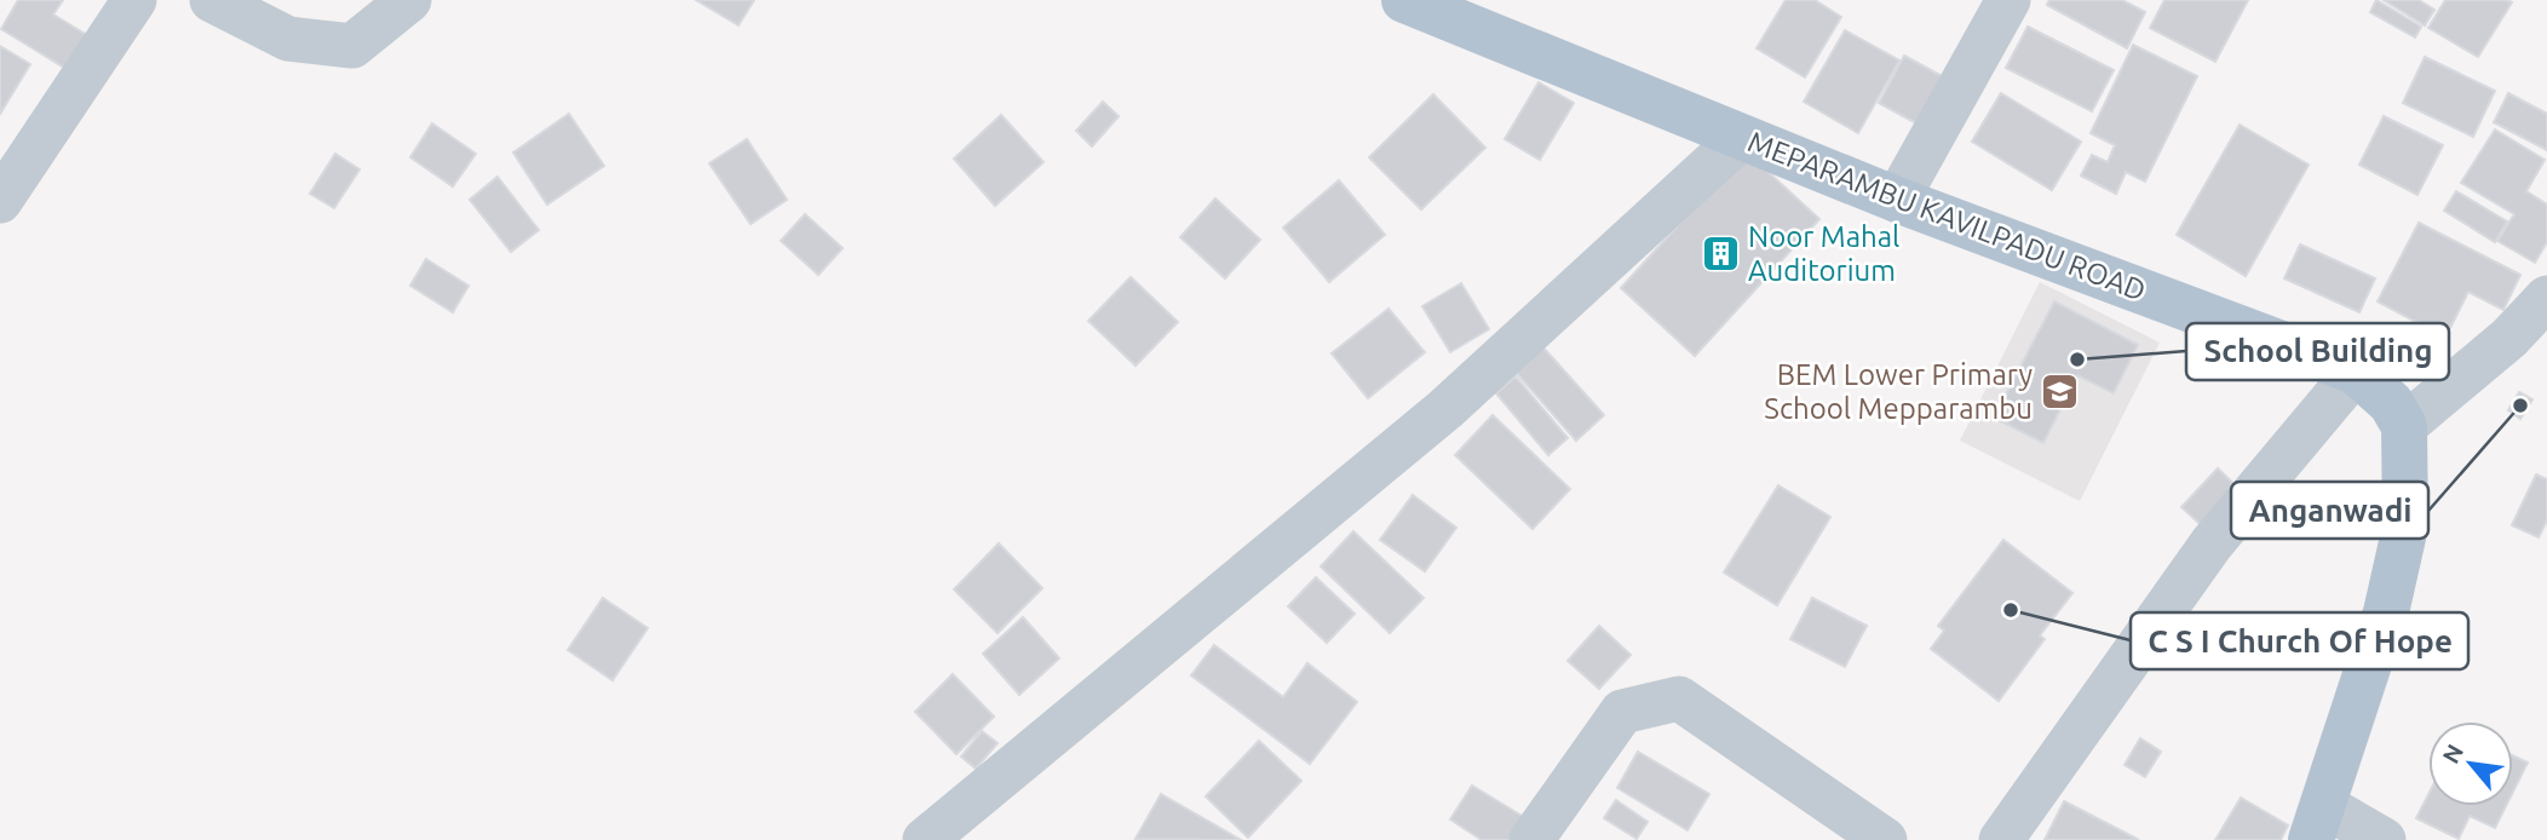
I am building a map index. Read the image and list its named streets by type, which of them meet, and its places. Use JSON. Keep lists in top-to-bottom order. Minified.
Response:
{"streets":{"main road":["MEPARAMBU KAVILPADU ROAD"]},"places":{"building":["Noor Mahal Auditorium"],"other":["School Building","Anganwadi","C S I Church Of Hope"],"school or university":["BEM Lower Primary School Mepparambu"]},"north":"top left"}
